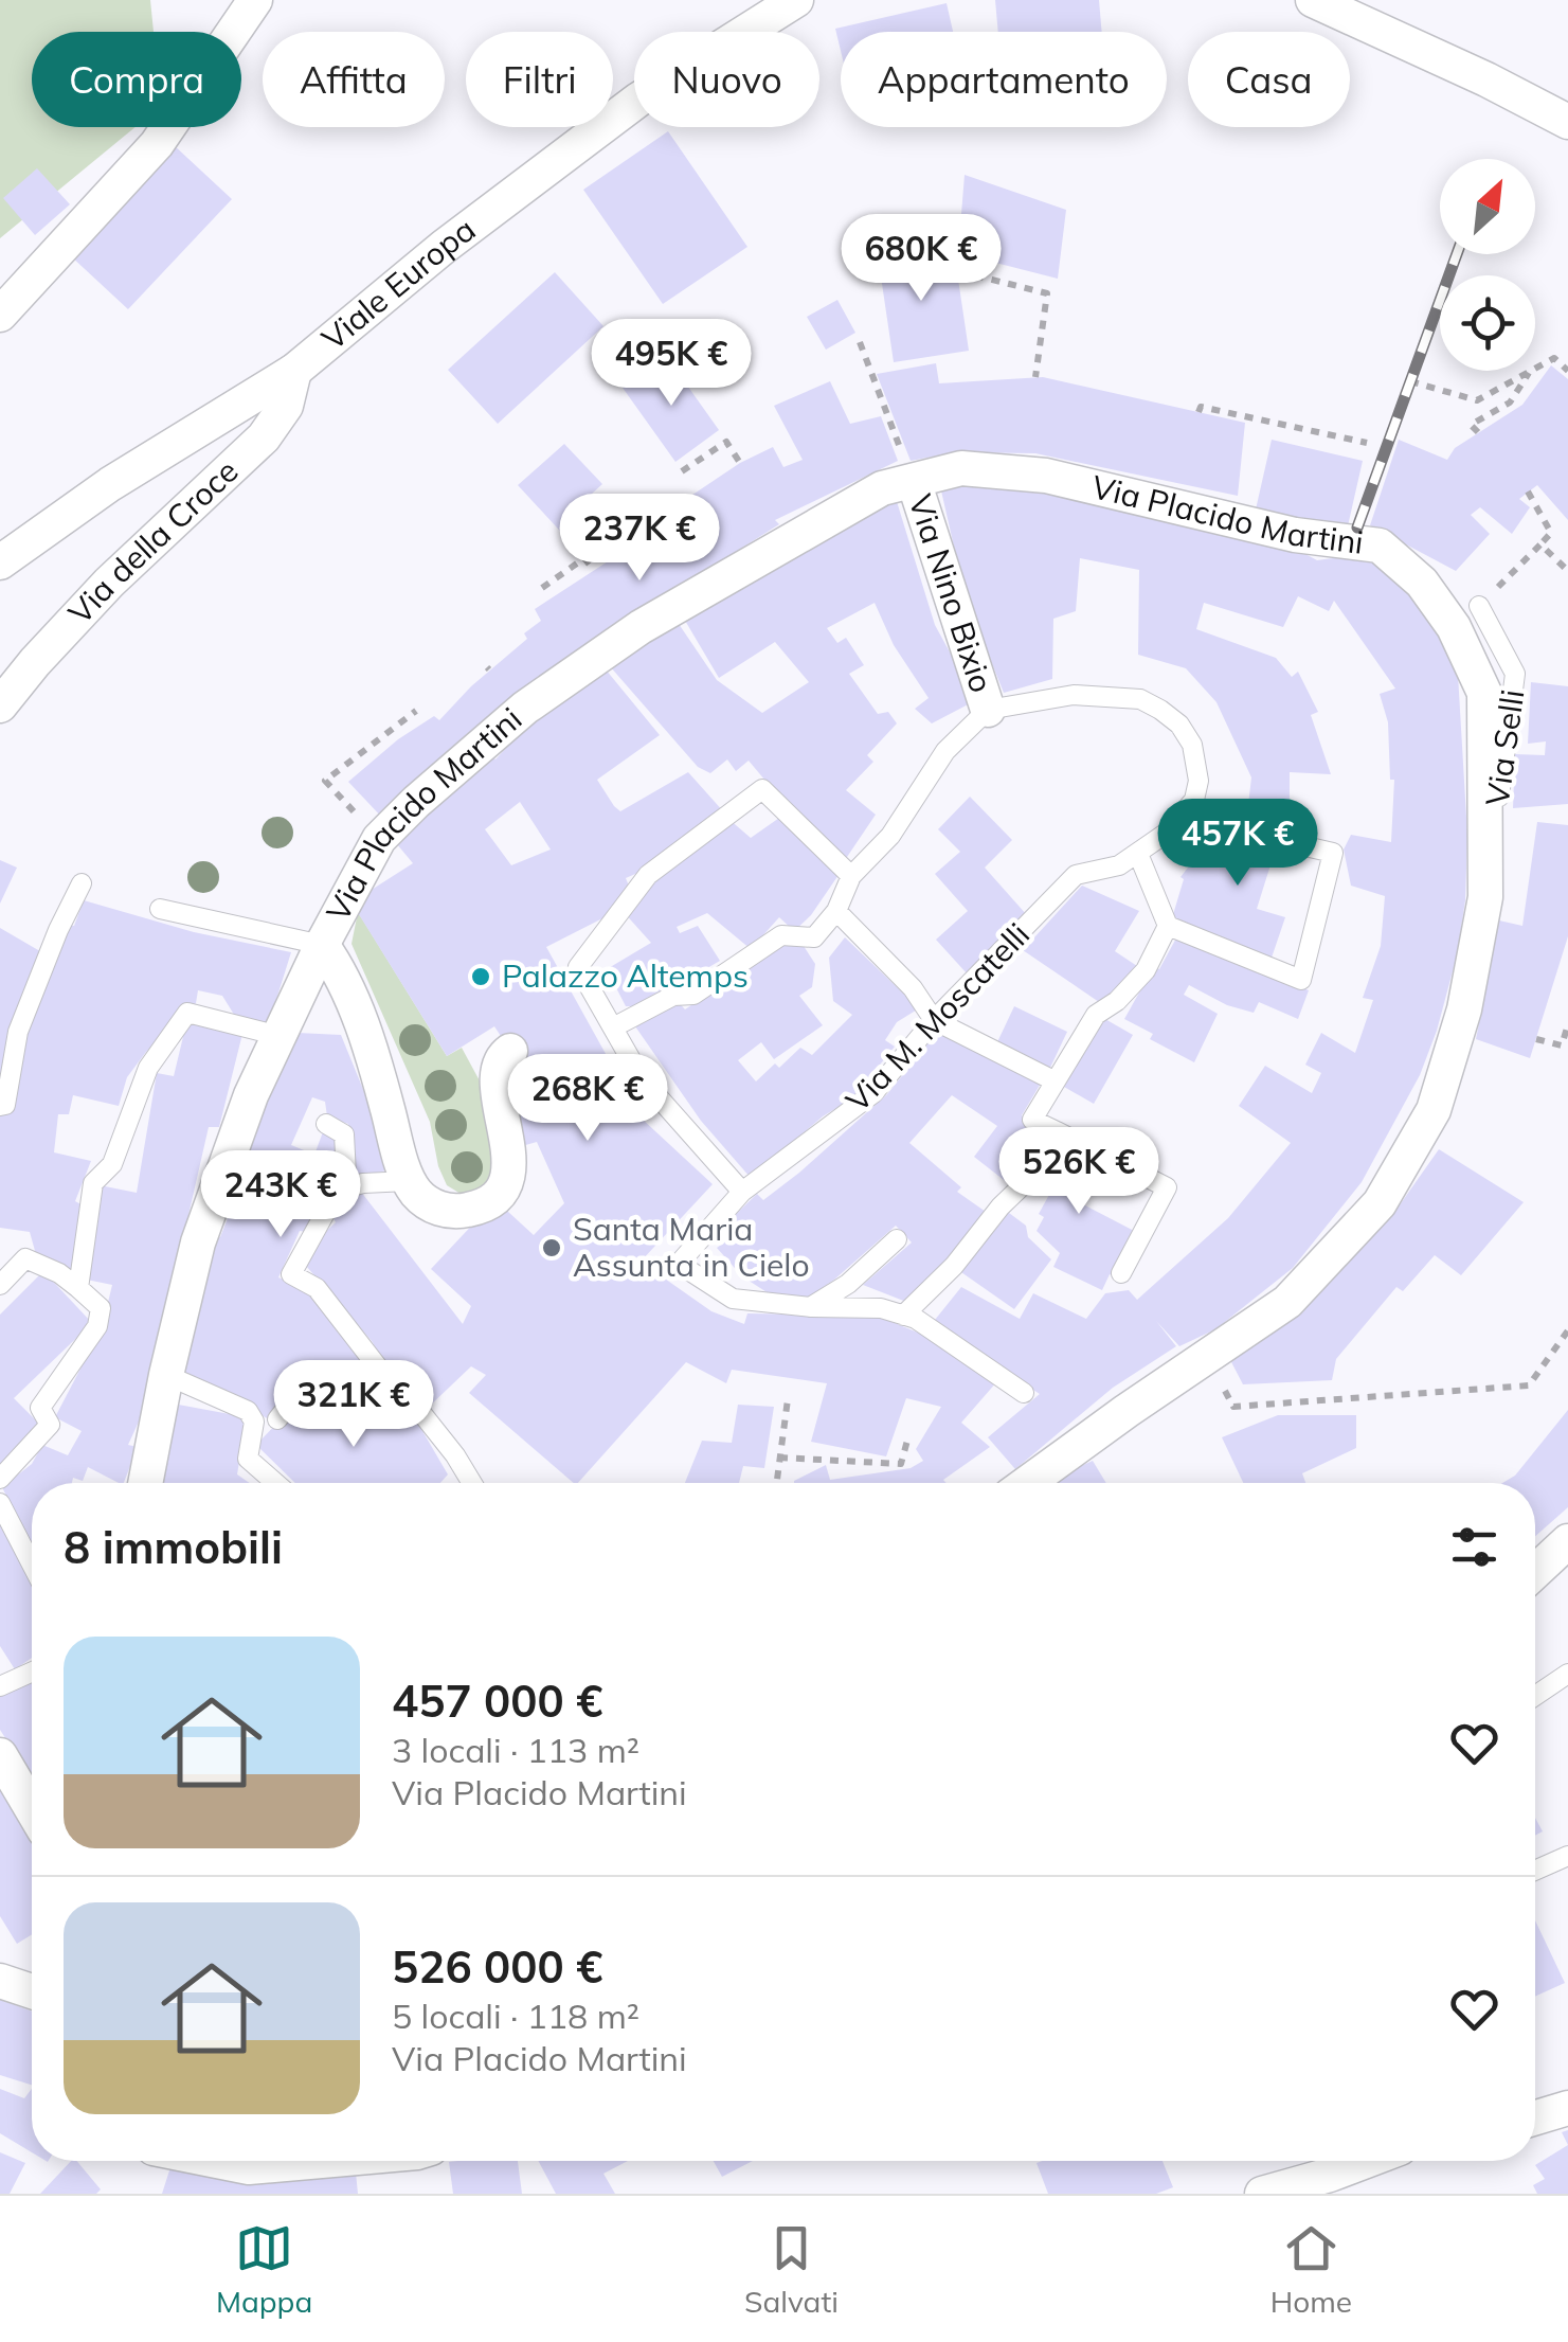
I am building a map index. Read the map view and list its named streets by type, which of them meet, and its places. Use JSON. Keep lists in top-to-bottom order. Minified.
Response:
{"streets":{"street":["Viale Europa","Via Placido Martini","Via della Croce","Via Nino Bixio"],"lane":["Via Selli","Via M. Moscatelli"]},"crossings":[["Viale Europa","Via della Croce"],["Via Placido Martini","Via Nino Bixio"],["Via Placido Martini","Via Selli"]],"places":["Palazzo Altemps","Santa Maria Assunta in Cielo"],"north":"top right","page":{"chip":["Compra","Affitta","Filtri","Nuovo","Appartamento","Casa"],"price":["680K €","495K €","237K €","457K €","268K €","526K €","243K €","321K €"],"heading":"8 immobili","list":[{"name":"457 000 €","note":"3 locali · 113 m² · Via Placido Martini"},{"name":"526 000 €","note":"5 locali · 118 m² · Via Placido Martini"}],"tabs":["Mappa","Salvati","Home"]}}
